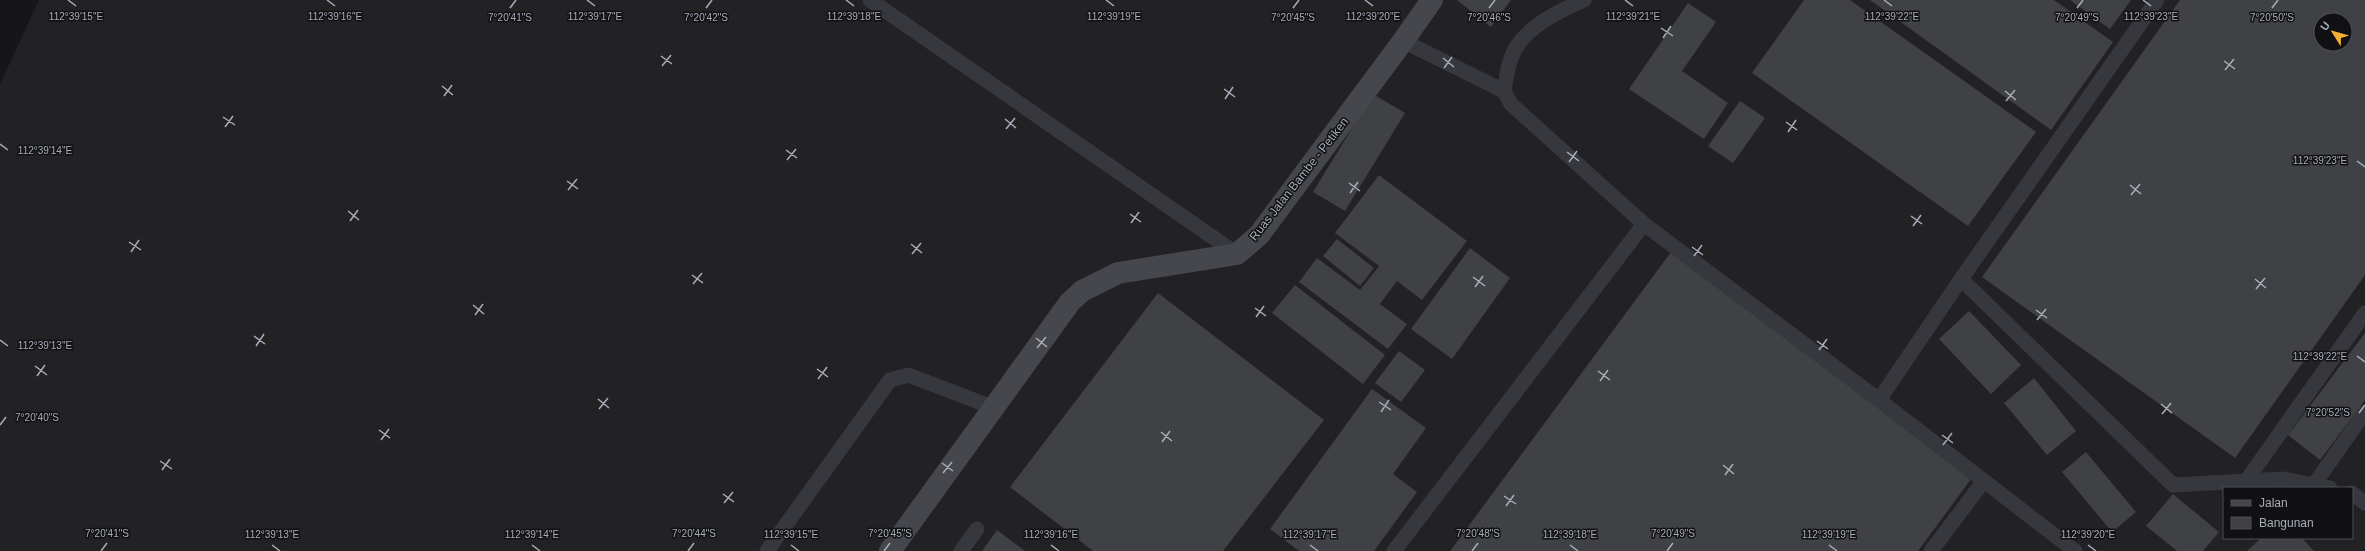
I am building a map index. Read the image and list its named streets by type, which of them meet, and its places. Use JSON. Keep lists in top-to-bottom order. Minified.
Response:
{"streets":{"main road":["Ruas Jalan Bambe - Petiken"]},"legend":["Jalan","Bangunan"],"north":"top left","coordinates":["112°39'15\"E","112°39'16\"E","112°39'17\"E","112°39'18\"E","112°39'19\"E","112°39'20\"E","112°39'21\"E","112°39'22\"E","112°39'23\"E","7°20'41\"S","7°20'49\"S","7°20'42\"S","7°20'45\"S","7°20'46\"S","7°20'50\"S","112°39'14\"E","112°39'13\"E","7°20'52\"S","7°20'40\"S","7°20'44\"S","7°20'48\"S"]}
